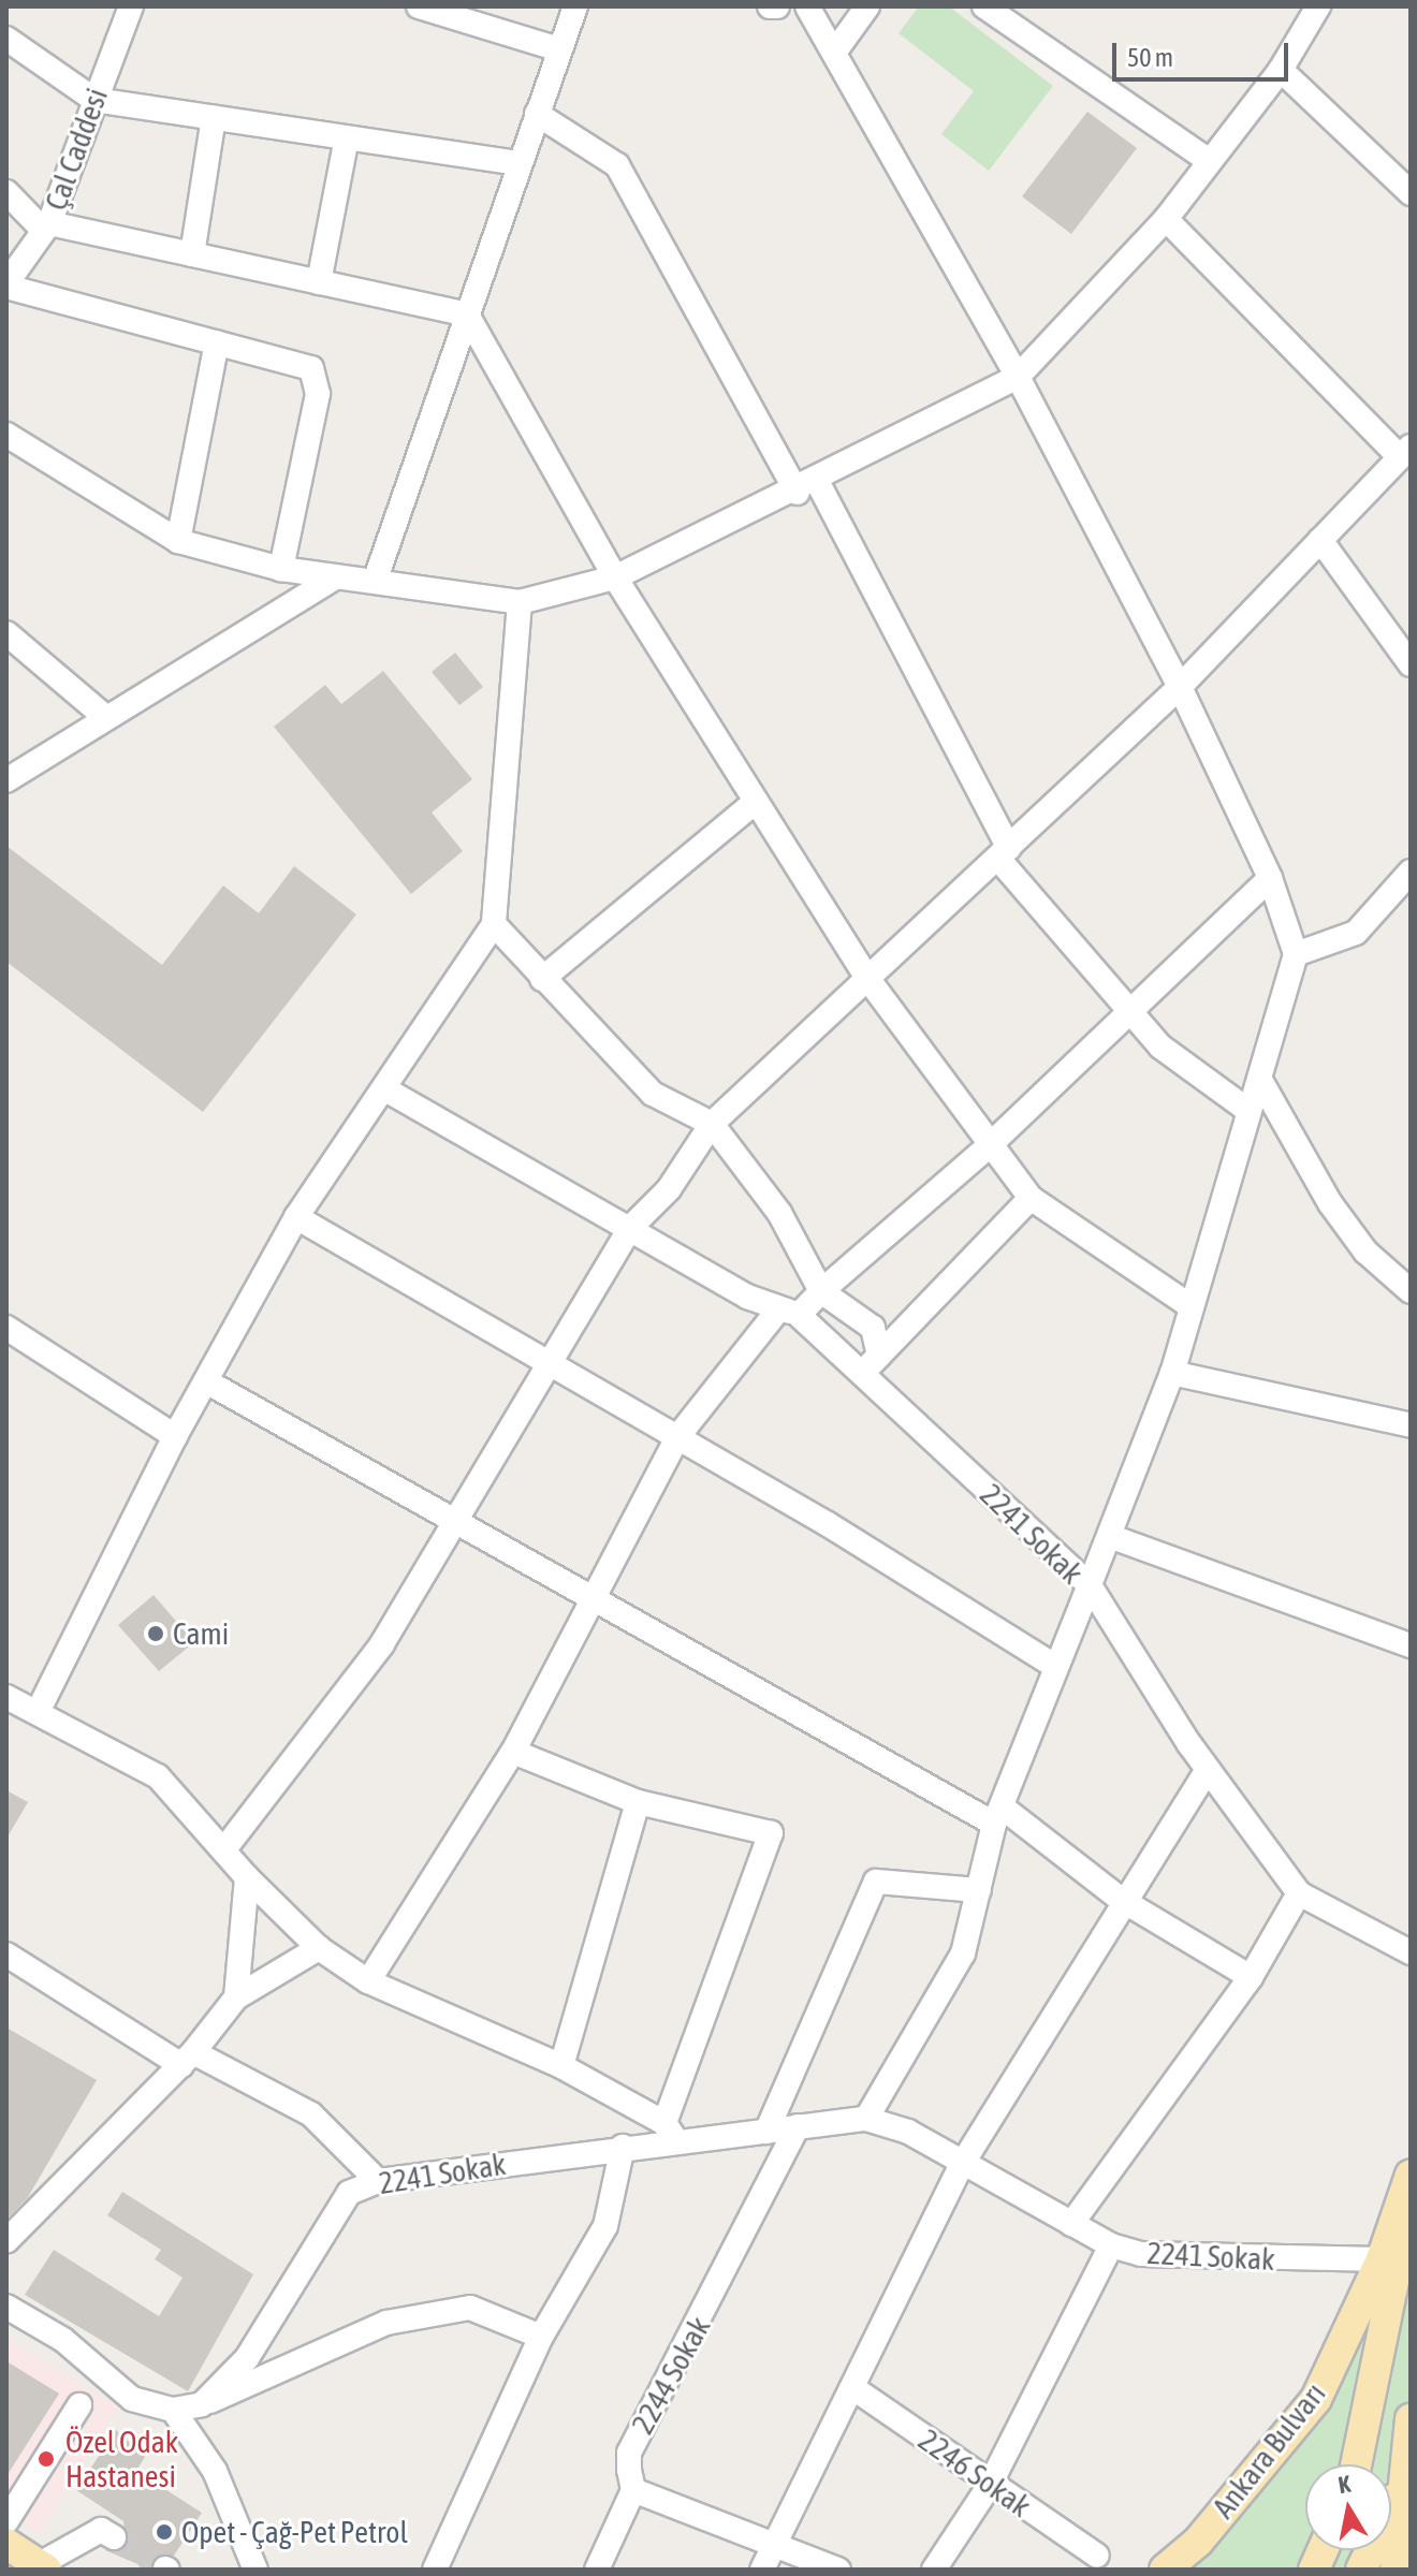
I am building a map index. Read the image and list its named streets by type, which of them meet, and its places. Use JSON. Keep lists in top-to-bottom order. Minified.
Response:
{"streets":{"main road":["Ankara Bulvarı"],"street":["Çal Caddesi","2241 Sokak","2244 Sokak","2246 Sokak"]},"crossings":[["2241 Sokak","2244 Sokak"],["2241 Sokak","Ankara Bulvarı"]],"places":["Cami","Özel Odak Hastanesi","Opet - Çağ-Pet Petrol"],"scale_bar":"50 m","north":"top"}
